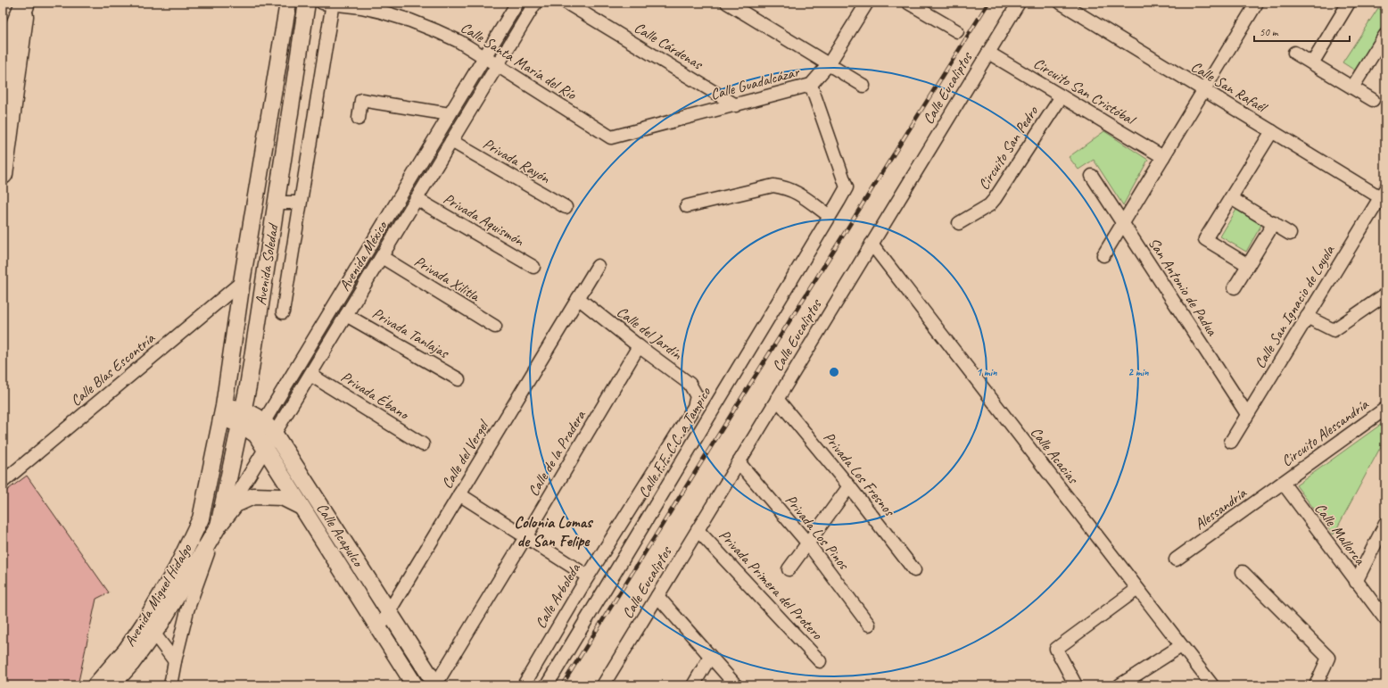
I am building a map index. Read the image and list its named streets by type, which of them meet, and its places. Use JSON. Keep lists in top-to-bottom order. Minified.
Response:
{"streets":{"street":["Calle Cárdenas","Calle Santa María del Río","Calle Guadalcázar","Calle San Rafaél","Calle Eucaliptos","Circuito San Cristóbal","Circuito San Pedro","Privada Rayón","Privada Aquismón","Avenida México","Avenida Soledad","Privada Xilitla","San Antonio de Padua","Calle San Ignacio de Loyola","Privada Tanlajas","Calle del Jardín","Calle Blas Escontría","Privada Ébano","Circuito Alessandría","Calle F.F. C.C. a Tampico","Calle de la Pradera","Calle del Vergel","Calle Acacias","Privada Los Fresnos","Alessandría","Privada Los Pinos","Calle Mallorca","Calle Acapulco","Privada Primera del Protero","Avenida Miguel Hidalgo","Calle Arboleda"]},"crossings":[["Calle Cárdenas","Calle Guadalcázar"],["Calle Santa María del Río","Calle Guadalcázar"],["Calle Santa María del Río","Avenida México"],["Calle Guadalcázar","Calle F.F. C.C. a Tampico"],["Calle San Rafaél","Calle San Ignacio de Loyola"],["Calle Eucaliptos","Circuito San Cristóbal"],["Calle Eucaliptos","Calle Acacias"],["Calle Eucaliptos","Privada Los Fresnos"],["Calle Eucaliptos","Privada Los Pinos"],["Calle Eucaliptos","Privada Primera del Protero"],["Circuito San Cristóbal","Circuito San Pedro"],["Privada Rayón","Avenida México"],["Privada Aquismón","Avenida México"],["Avenida México","Privada Xilitla"],["Avenida México","Privada Tanlajas"],["Avenida México","Privada Ébano"],["Avenida México","Calle Acapulco"],["Avenida Soledad","Calle Blas Escontría"],["Avenida Soledad","Calle Acapulco"],["Avenida Soledad","Avenida Miguel Hidalgo"],["San Antonio de Padua","Calle San Ignacio de Loyola"],["Calle del Jardín","Calle de la Pradera"],["Calle del Jardín","Calle del Vergel"],["Calle del Jardín","Calle Arboleda"],["Circuito Alessandría","Alessandría"],["Circuito Alessandría","Calle Mallorca"],["Calle de la Pradera","Calle Acapulco"],["Calle del Vergel","Calle Acapulco"],["Alessandría","Calle Mallorca"]],"districts":["Colonia Lomas de San Felipe"],"scale_bar":"50 m","rings":["1 min","2 min"]}
